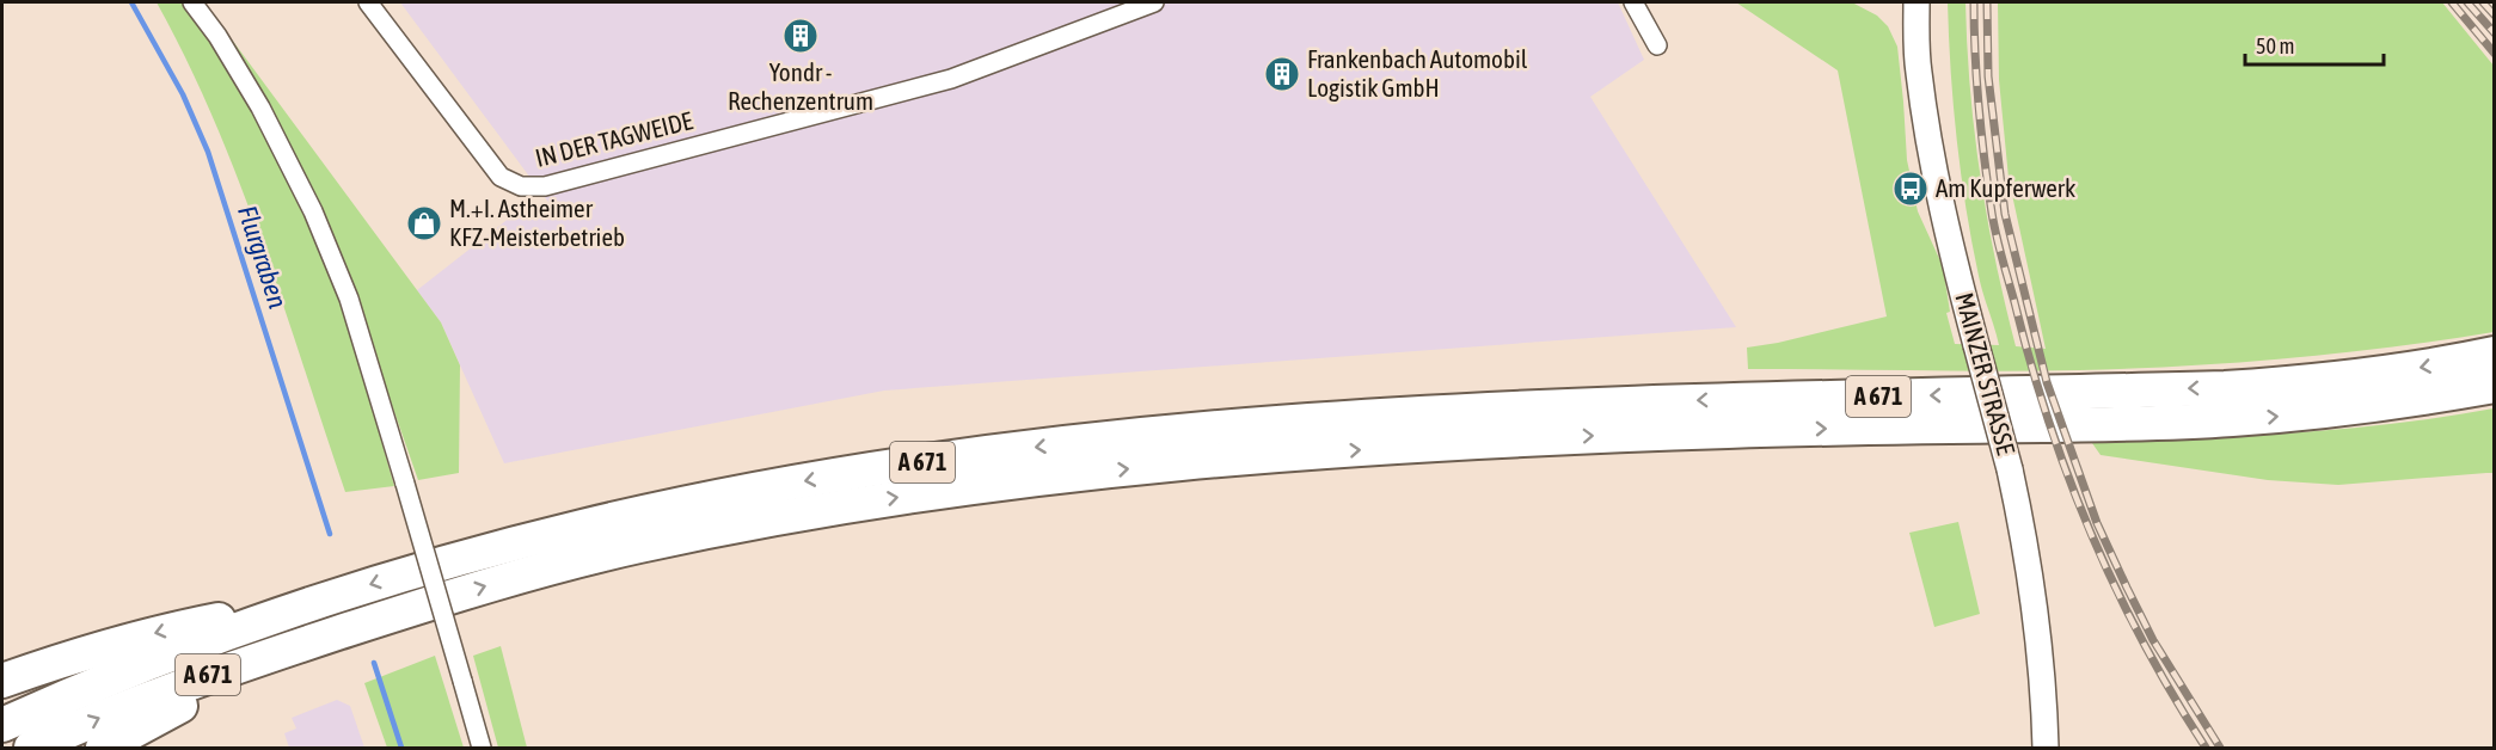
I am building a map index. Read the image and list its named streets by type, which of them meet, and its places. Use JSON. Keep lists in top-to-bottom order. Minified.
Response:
{"streets":{"highway":["A 671"],"main road":["MAINZER STRASSE"],"street":["IN DER TAGWEIDE"]},"water":["Flurgraben"],"places":{"building":["Yondr - Rechenzentrum","Frankenbach Automobil Logistik GmbH"],"bus stop":["Am Kupferwerk"],"shop":["M.+I. Astheimer KFZ-Meisterbetrieb"]},"scale_bar":"50 m"}
